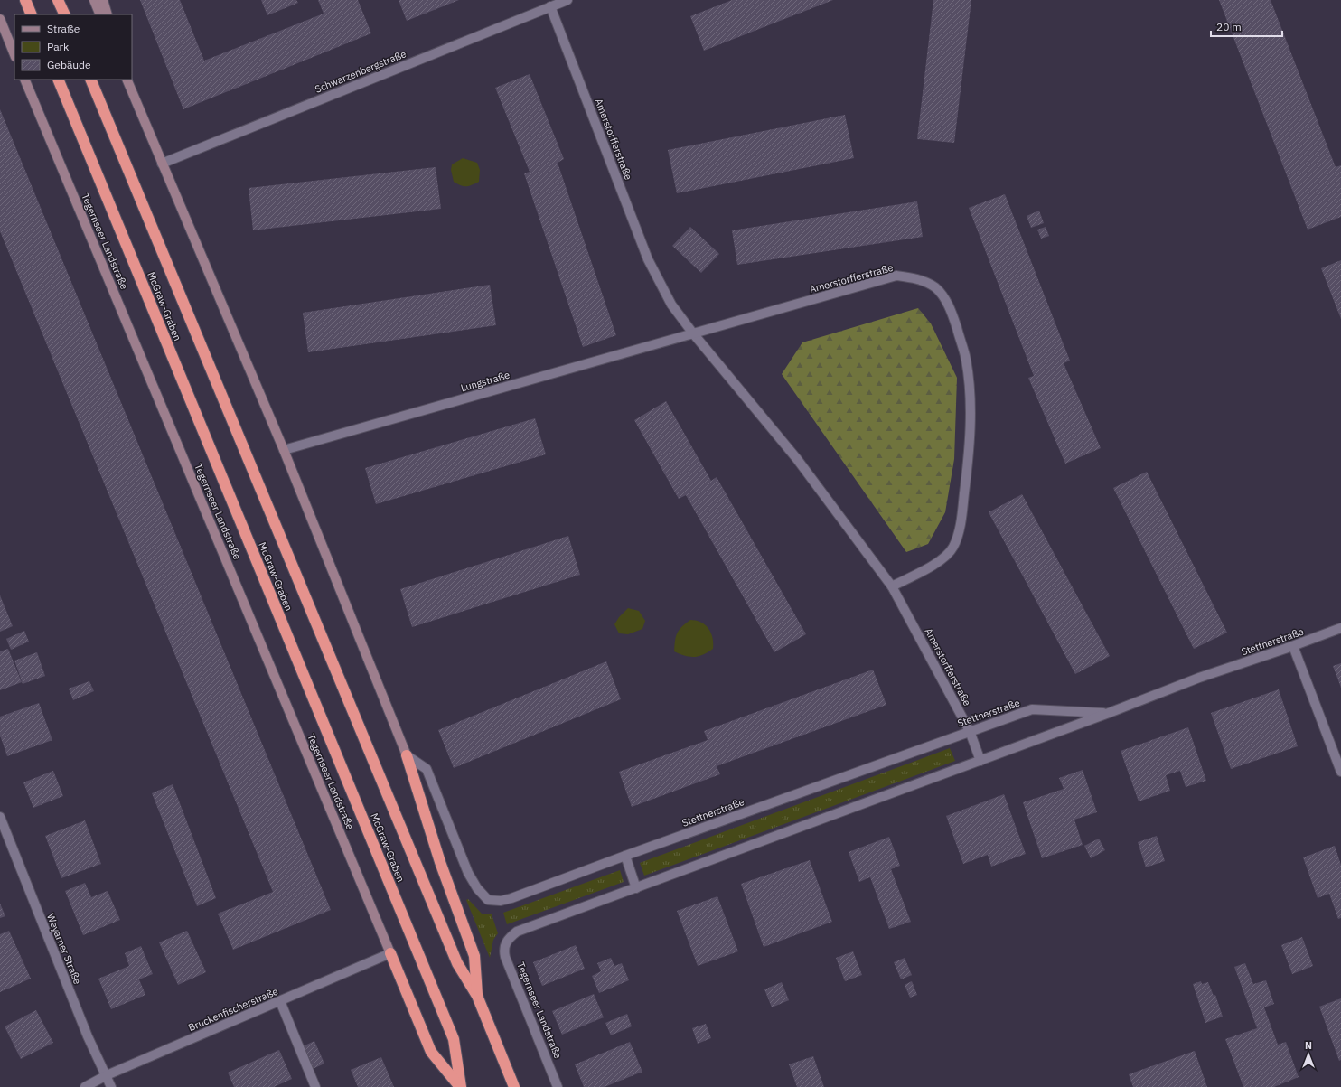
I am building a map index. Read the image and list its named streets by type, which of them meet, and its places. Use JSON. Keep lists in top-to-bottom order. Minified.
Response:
{"streets":{"highway":["McGraw-Graben"],"main road":["Tegernseer Landstraße"],"street":["Schwarzenbergstraße","Amerstorfferstraße","Lungstraße","Stettnerstraße","Weyarner Straße","Bruckenfischerstraße"]},"crossings":[["Schwarzenbergstraße","Amerstorfferstraße"],["Amerstorfferstraße","Lungstraße"],["Amerstorfferstraße","Stettnerstraße"],["Tegernseer Landstraße","Stettnerstraße"],["Tegernseer Landstraße","Bruckenfischerstraße"],["Weyarner Straße","Bruckenfischerstraße"]],"legend":["Straße","Park","Gebäude"],"scale_bar":"20 m","north":"top"}
